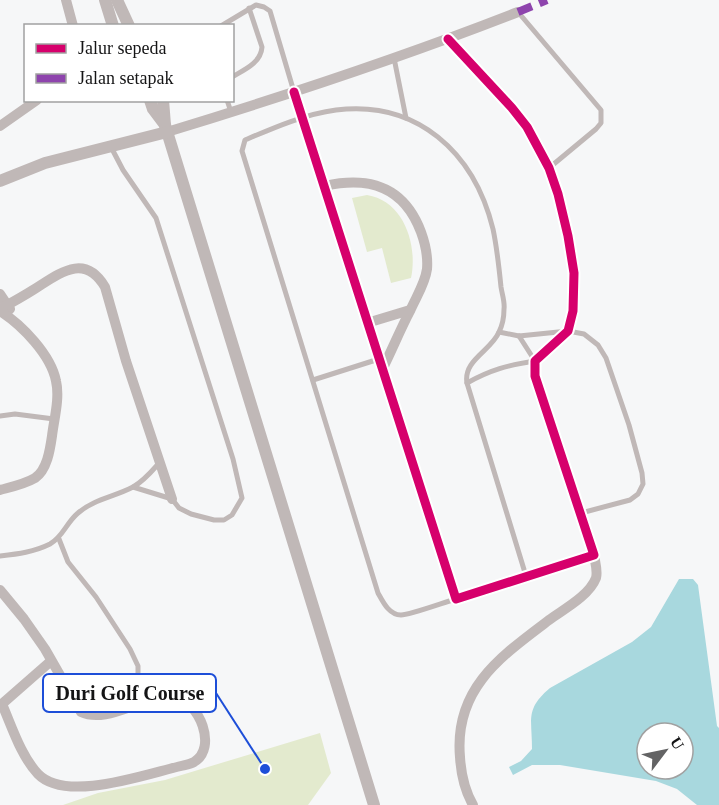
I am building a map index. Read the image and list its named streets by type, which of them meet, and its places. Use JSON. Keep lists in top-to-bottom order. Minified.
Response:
{"places":["Duri Golf Course"],"legend":["Jalur sepeda","Jalan setapak"],"north":"top right"}
